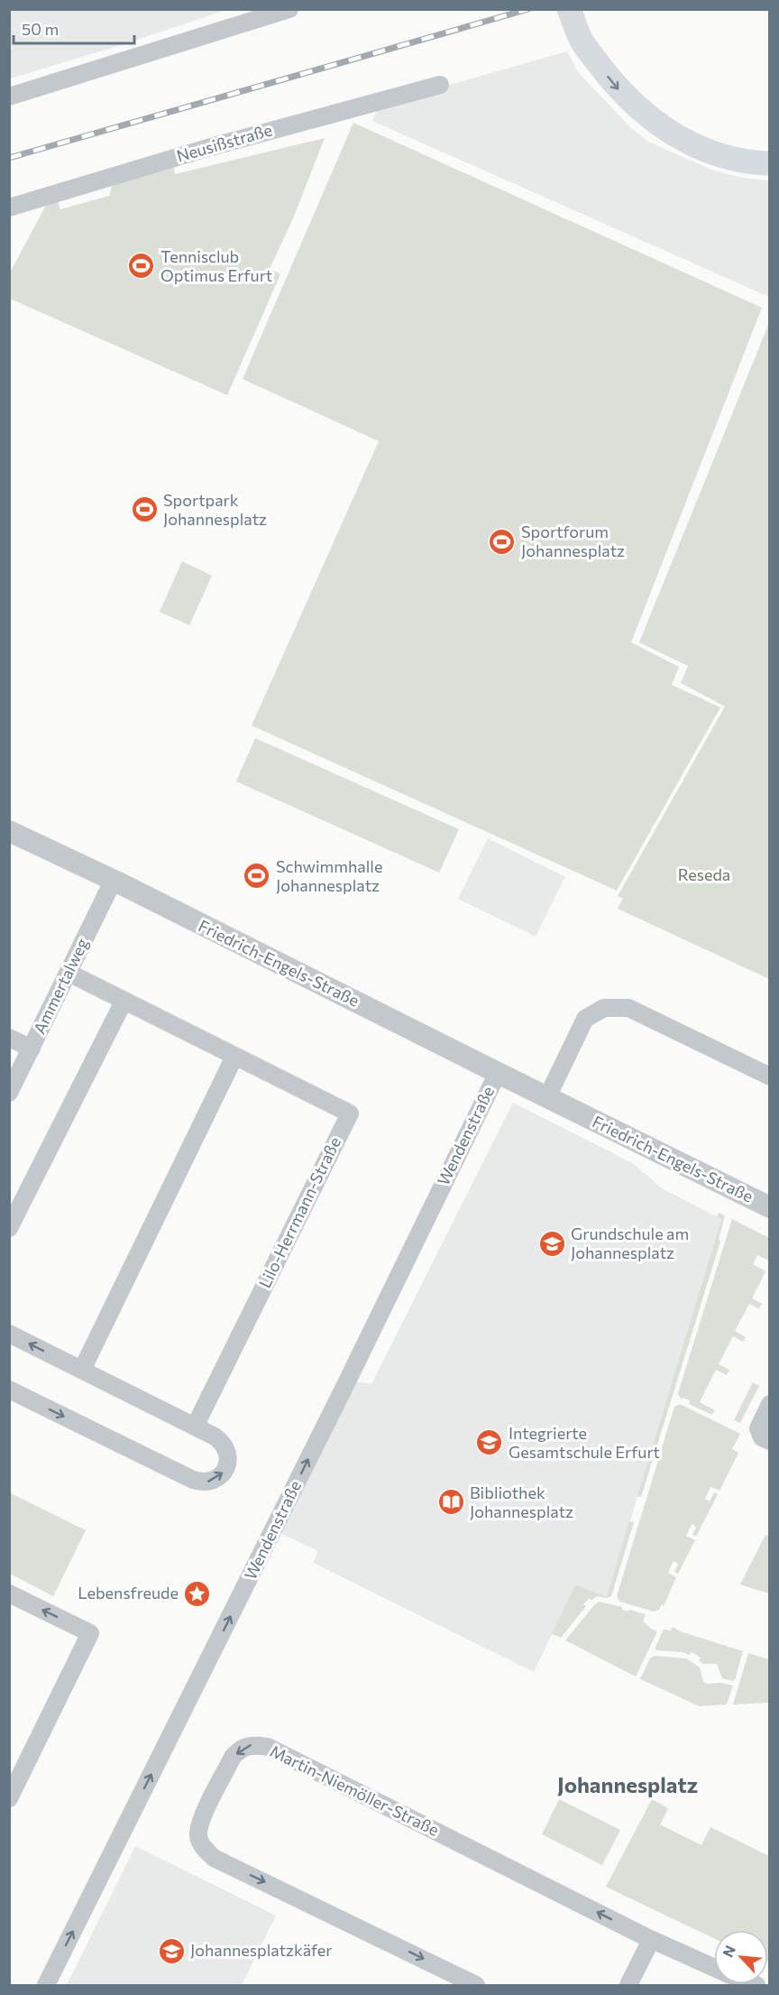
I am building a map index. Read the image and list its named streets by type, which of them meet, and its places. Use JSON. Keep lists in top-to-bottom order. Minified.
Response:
{"streets":{"street":["Neusißstraße","Friedrich-Engels-Straße","Ammertalweg","Wendenstraße","Lilo-Herrmann-Straße","Martin-Niemöller-Straße"]},"crossings":[["Friedrich-Engels-Straße","Ammertalweg"],["Friedrich-Engels-Straße","Wendenstraße"],["Ammertalweg","Lilo-Herrmann-Straße"]],"one_way":["Wendenstraße"],"districts":["Johannesplatz"],"parks":["Reseda"],"places":{"sports":["Tennisclub Optimus Erfurt","Sportpark Johannesplatz","Sportforum Johannesplatz","Schwimmhalle Johannesplatz"],"school or university":["Grundschule am Johannesplatz","Integrierte Gesamtschule Erfurt","Johannesplatzkäfer"],"library":["Bibliothek Johannesplatz"],"place":["Lebensfreude"]},"scale_bar":"50 m","north":"top left"}
